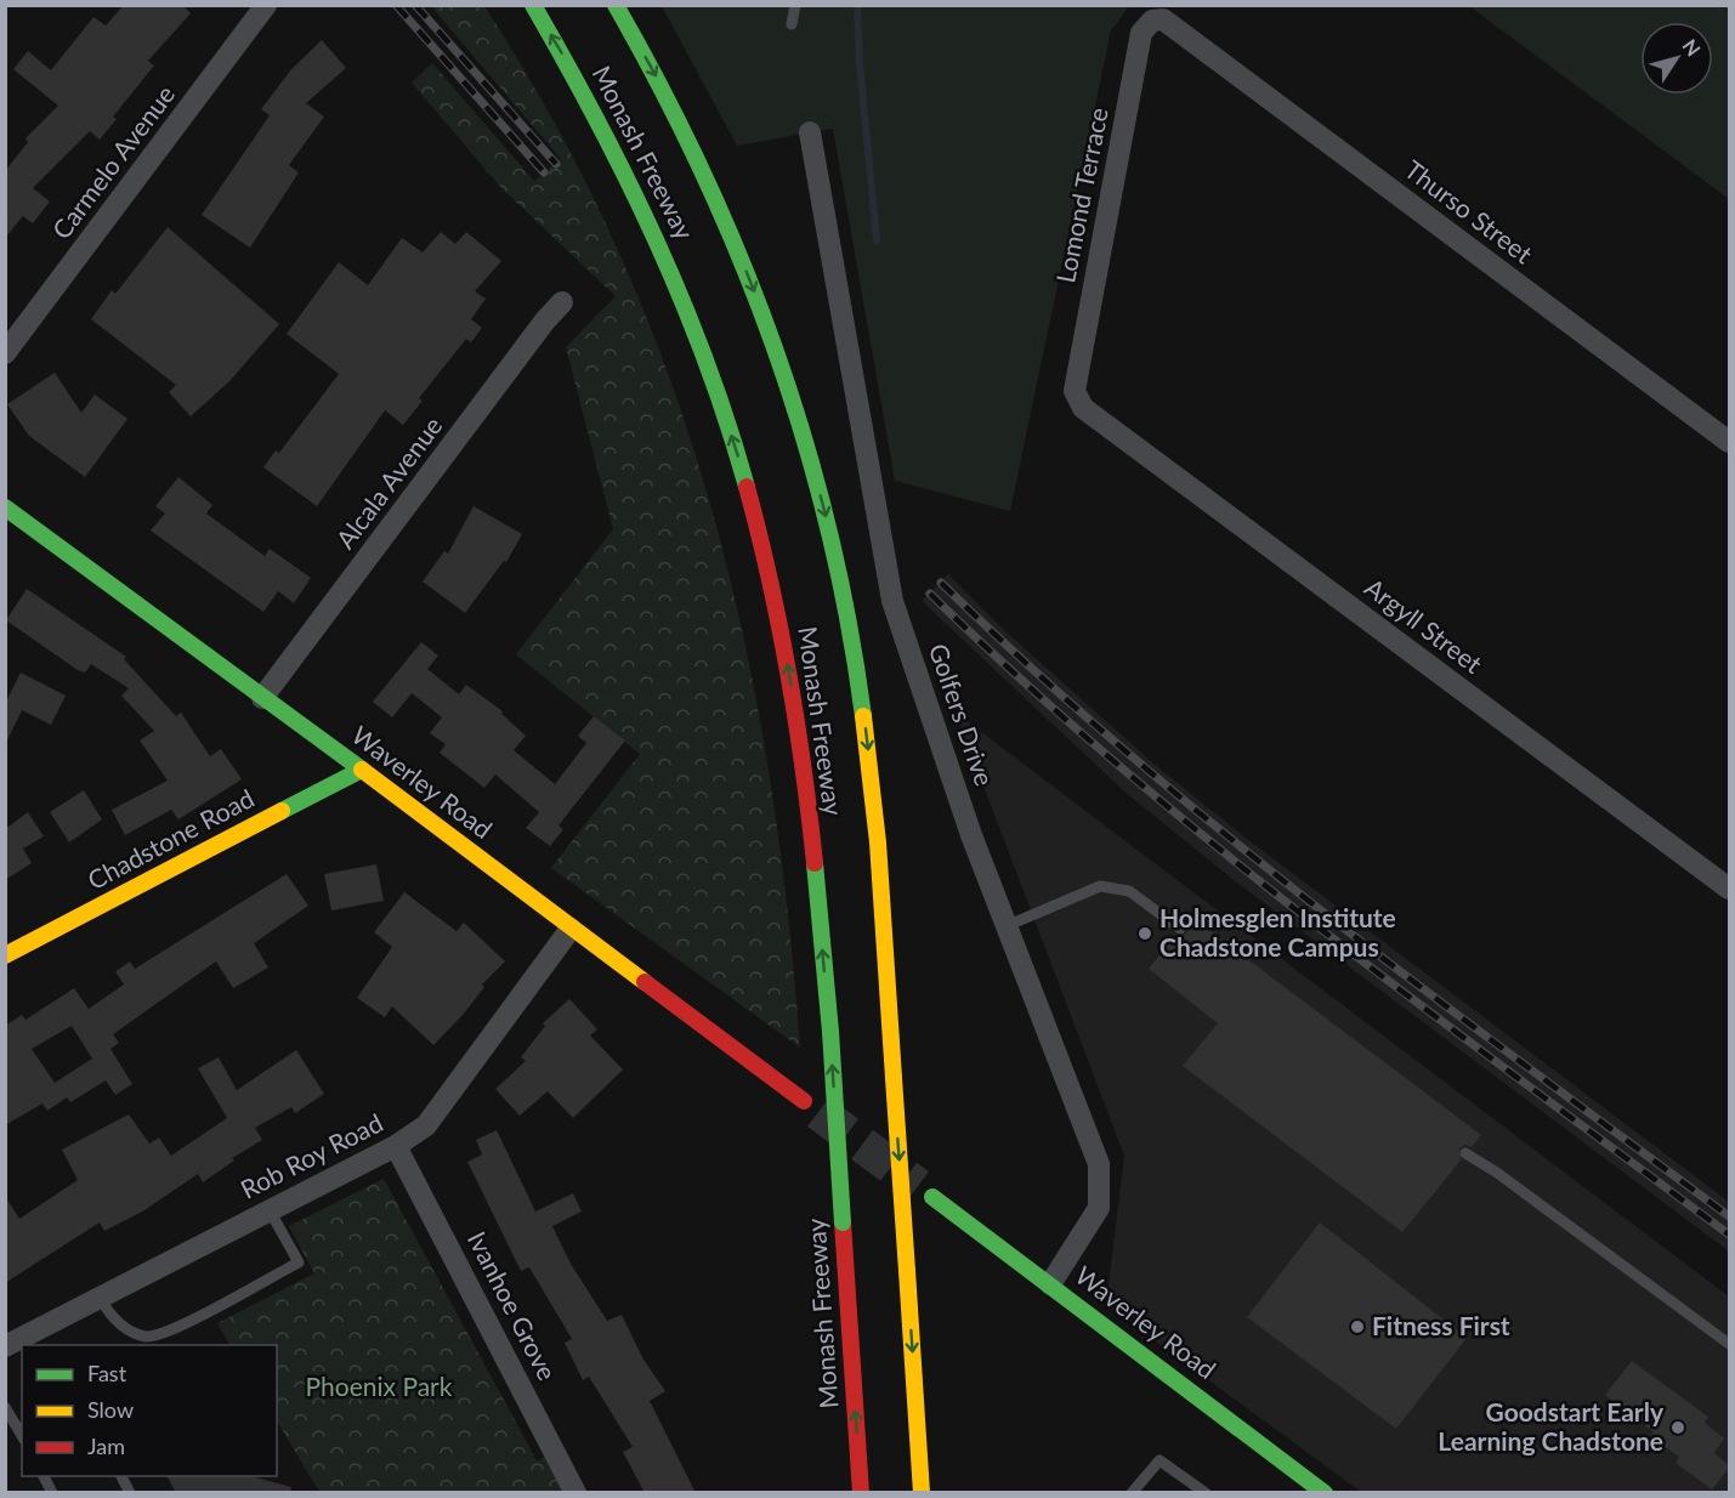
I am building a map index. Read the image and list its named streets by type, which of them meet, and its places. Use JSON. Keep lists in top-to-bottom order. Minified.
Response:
{"streets":{"main road":["Monash Freeway","Waverley Road","Chadstone Road"],"street":["Carmelo Avenue","Lomond Terrace","Thurso Street","Alcala Avenue","Argyll Street","Golfers Drive","Rob Roy Road","Ivanhoe Grove"]},"crossings":[["Lomond Terrace","Thurso Street"],["Lomond Terrace","Argyll Street"],["Alcala Avenue","Waverley Road"],["Golfers Drive","Waverley Road"],["Waverley Road","Chadstone Road"],["Waverley Road","Rob Roy Road"],["Rob Roy Road","Ivanhoe Grove"]],"parks":["Phoenix Park"],"places":["Holmesglen Institute Chadstone Campus","Fitness First","Goodstart Early Learning Chadstone"],"legend":["Fast","Slow","Jam"],"north":"top right"}
